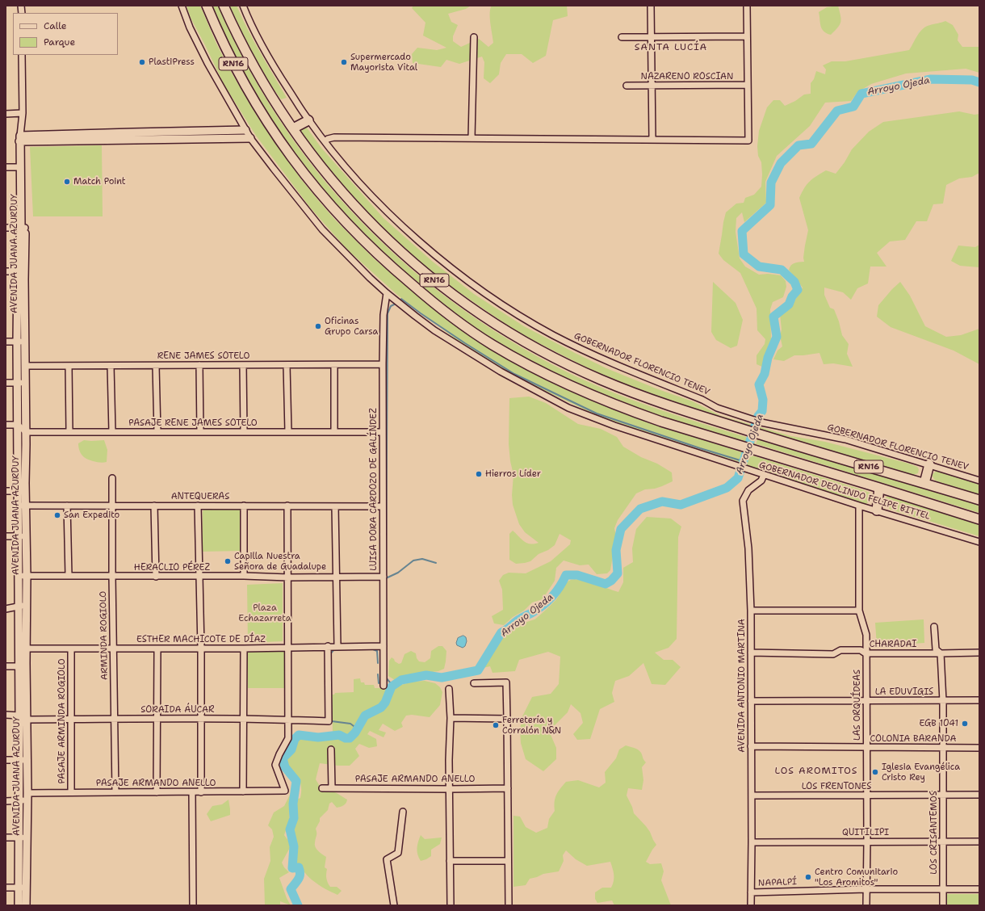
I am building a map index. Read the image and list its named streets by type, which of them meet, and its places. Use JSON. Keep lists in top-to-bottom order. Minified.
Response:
{"streets":{"highway":["RN16"],"main road":["AVENIDA JUANA AZURDUY"],"street":["NAZARENO ROSCIAN","RENE JAMES SOTELO","GOBERNADOR FLORENCIO TENEV","PASAJE RENE JAMES SOTELO","LUISA DORA CARDOZO DE GALÍNDEZ","GOBERNADOR DEOLINDO FELIPE BITTEL","ANTEQUERAS","HERACLIO PÉREZ","ARMINDA ROGIOLO","ESTHER MACHICOTE DE DÍAZ","CHARADAI","AVENIDA ANTONIO MARTINA","LA EDUVIGIS","LAS ORQUÍDEAS","SORAIDA ÁUCAR","PASAJE ARMINDA ROGIOLO","COLONIA BARANDA","PASAJE ARMANDO ANELLO","LOS FRENTONES","QUITILIPI","LOS CRISANTEMOS","NAPALPÍ"]},"crossings":[["AVENIDA JUANA AZURDUY","RENE JAMES SOTELO"],["AVENIDA JUANA AZURDUY","PASAJE RENE JAMES SOTELO"],["AVENIDA JUANA AZURDUY","ANTEQUERAS"],["AVENIDA JUANA AZURDUY","HERACLIO PÉREZ"],["AVENIDA JUANA AZURDUY","ESTHER MACHICOTE DE DÍAZ"],["AVENIDA JUANA AZURDUY","SORAIDA ÁUCAR"],["AVENIDA JUANA AZURDUY","PASAJE ARMANDO ANELLO"],["RENE JAMES SOTELO","LUISA DORA CARDOZO DE GALÍNDEZ"],["PASAJE RENE JAMES SOTELO","LUISA DORA CARDOZO DE GALÍNDEZ"],["LUISA DORA CARDOZO DE GALÍNDEZ","GOBERNADOR DEOLINDO FELIPE BITTEL"],["LUISA DORA CARDOZO DE GALÍNDEZ","ANTEQUERAS"],["LUISA DORA CARDOZO DE GALÍNDEZ","HERACLIO PÉREZ"],["LUISA DORA CARDOZO DE GALÍNDEZ","ESTHER MACHICOTE DE DÍAZ"],["GOBERNADOR DEOLINDO FELIPE BITTEL","AVENIDA ANTONIO MARTINA"],["GOBERNADOR DEOLINDO FELIPE BITTEL","LAS ORQUÍDEAS"],["ANTEQUERAS","ARMINDA ROGIOLO"],["HERACLIO PÉREZ","ARMINDA ROGIOLO"],["ARMINDA ROGIOLO","ESTHER MACHICOTE DE DÍAZ"],["ARMINDA ROGIOLO","SORAIDA ÁUCAR"],["ARMINDA ROGIOLO","PASAJE ARMANDO ANELLO"],["ESTHER MACHICOTE DE DÍAZ","SORAIDA ÁUCAR"],["ESTHER MACHICOTE DE DÍAZ","PASAJE ARMINDA ROGIOLO"],["CHARADAI","AVENIDA ANTONIO MARTINA"],["CHARADAI","LAS ORQUÍDEAS"],["CHARADAI","LOS CRISANTEMOS"],["AVENIDA ANTONIO MARTINA","LA EDUVIGIS"],["AVENIDA ANTONIO MARTINA","COLONIA BARANDA"],["AVENIDA ANTONIO MARTINA","LOS FRENTONES"],["AVENIDA ANTONIO MARTINA","QUITILIPI"],["AVENIDA ANTONIO MARTINA","NAPALPÍ"],["LA EDUVIGIS","LAS ORQUÍDEAS"],["LA EDUVIGIS","LOS CRISANTEMOS"],["LAS ORQUÍDEAS","COLONIA BARANDA"],["LAS ORQUÍDEAS","LOS FRENTONES"],["LAS ORQUÍDEAS","QUITILIPI"],["LAS ORQUÍDEAS","NAPALPÍ"],["SORAIDA ÁUCAR","PASAJE ARMINDA ROGIOLO"],["SORAIDA ÁUCAR","PASAJE ARMANDO ANELLO"],["PASAJE ARMINDA ROGIOLO","PASAJE ARMANDO ANELLO"],["COLONIA BARANDA","LOS CRISANTEMOS"],["LOS FRENTONES","LOS CRISANTEMOS"],["QUITILIPI","LOS CRISANTEMOS"],["LOS CRISANTEMOS","NAPALPÍ"]],"districts":["SANTA LUCÍA","LOS AROMITOS"],"water":["Arroyo Ojeda"],"parks":["Plaza Echazarreta"],"places":["PlastiPress","Supermercado Mayorista Vital","Match Point","Oficinas Grupo Carsa","Hierros Líder","San Expedito","Capilla Nuestra Señora de Guadalupe","EGB 1041","Ferretería y Corralón N&N","Iglesia Evangélica Cristo Rey","Centro Comunitario \"Los Aromitos\""],"legend":["Calle","Parque"]}
